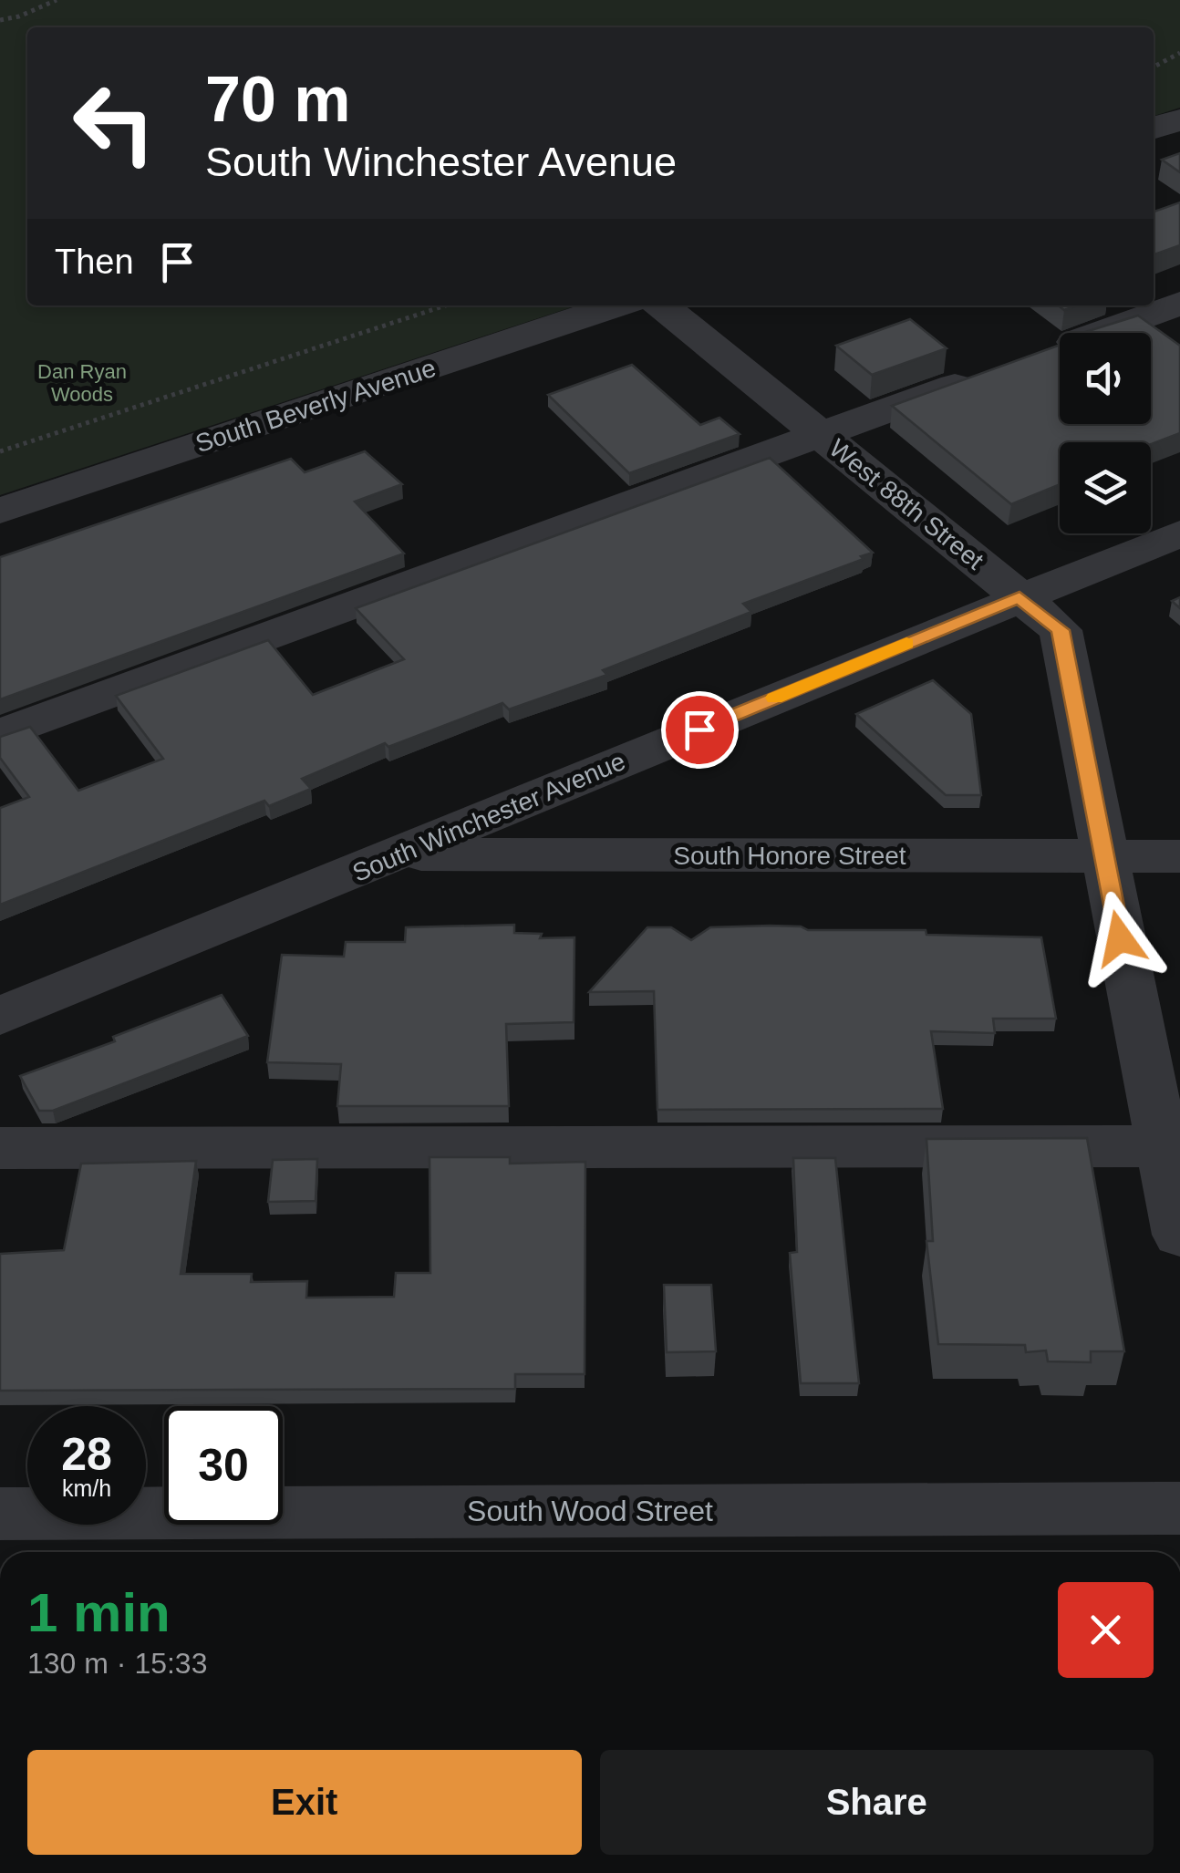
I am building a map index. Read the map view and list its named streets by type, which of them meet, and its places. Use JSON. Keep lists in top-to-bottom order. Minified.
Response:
{"streets":{"street":["South Beverly Avenue","West 88th Street","South Winchester Avenue","South Honore Street","South Wood Street"]},"crossings":[["West 88th Street","South Winchester Avenue"],["West 88th Street","South Honore Street"],["South Winchester Avenue","South Honore Street"]],"parks":["Dan Ryan Woods"],"page":{"turn":["70 m","South Winchester Avenue"],"then":"Then","speed":"28 km/h","limit":"30","heading":["1 min","130 m · 15:33"],"buttons":["Exit","Share"]}}
